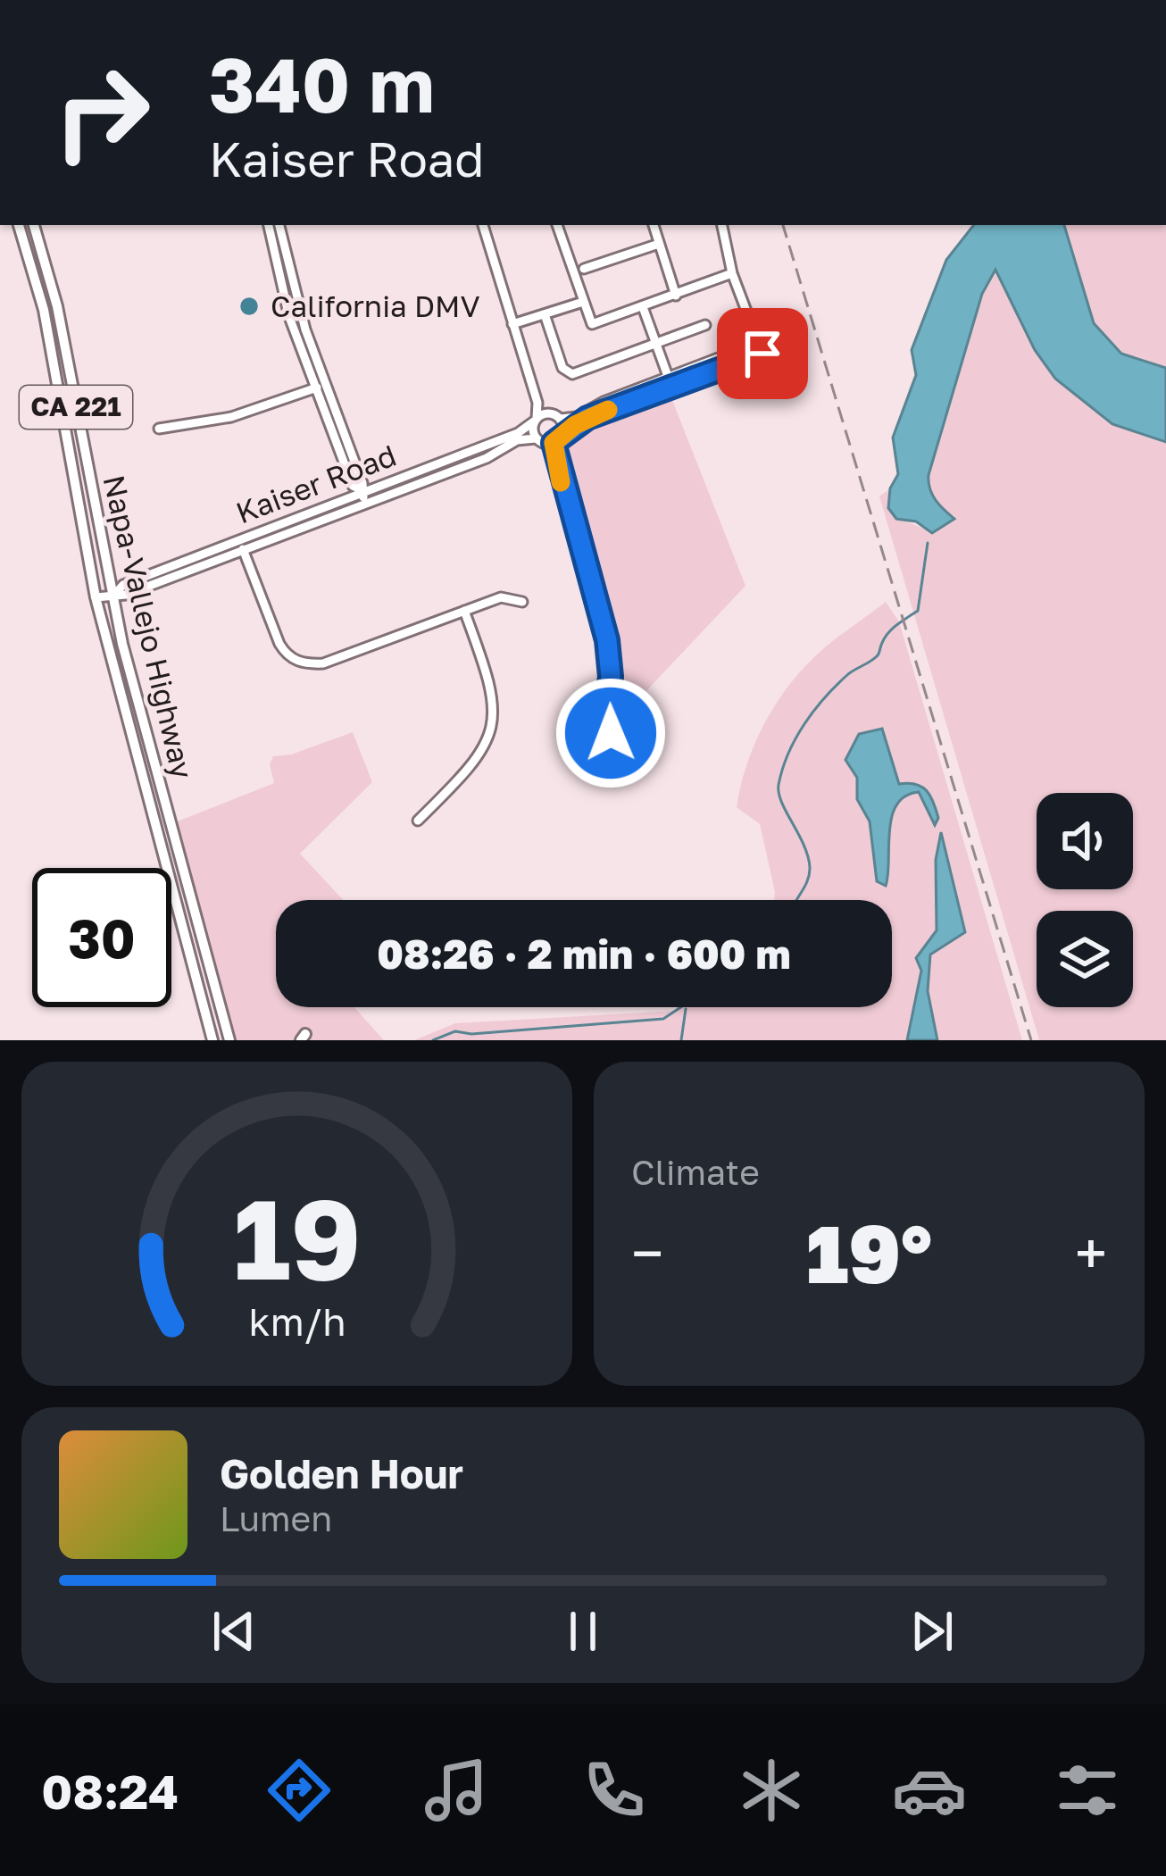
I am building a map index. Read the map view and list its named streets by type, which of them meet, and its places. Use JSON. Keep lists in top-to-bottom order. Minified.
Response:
{"streets":{"main road":["CA 221","Napa-Vallejo Highway"],"street":["Kaiser Road"]},"crossings":[["Kaiser Road","Napa-Vallejo Highway"]],"places":["California DMV"],"page":{"turn":["340 m","Kaiser Road"],"limit":"30","trip":"08:26 · 2 min · 600 m","tile":"Climate","heat":["−","19°","+"],"song":["Golden Hour","Lumen"],"tabs":"08:24","gauge":["19","km/h"]}}
